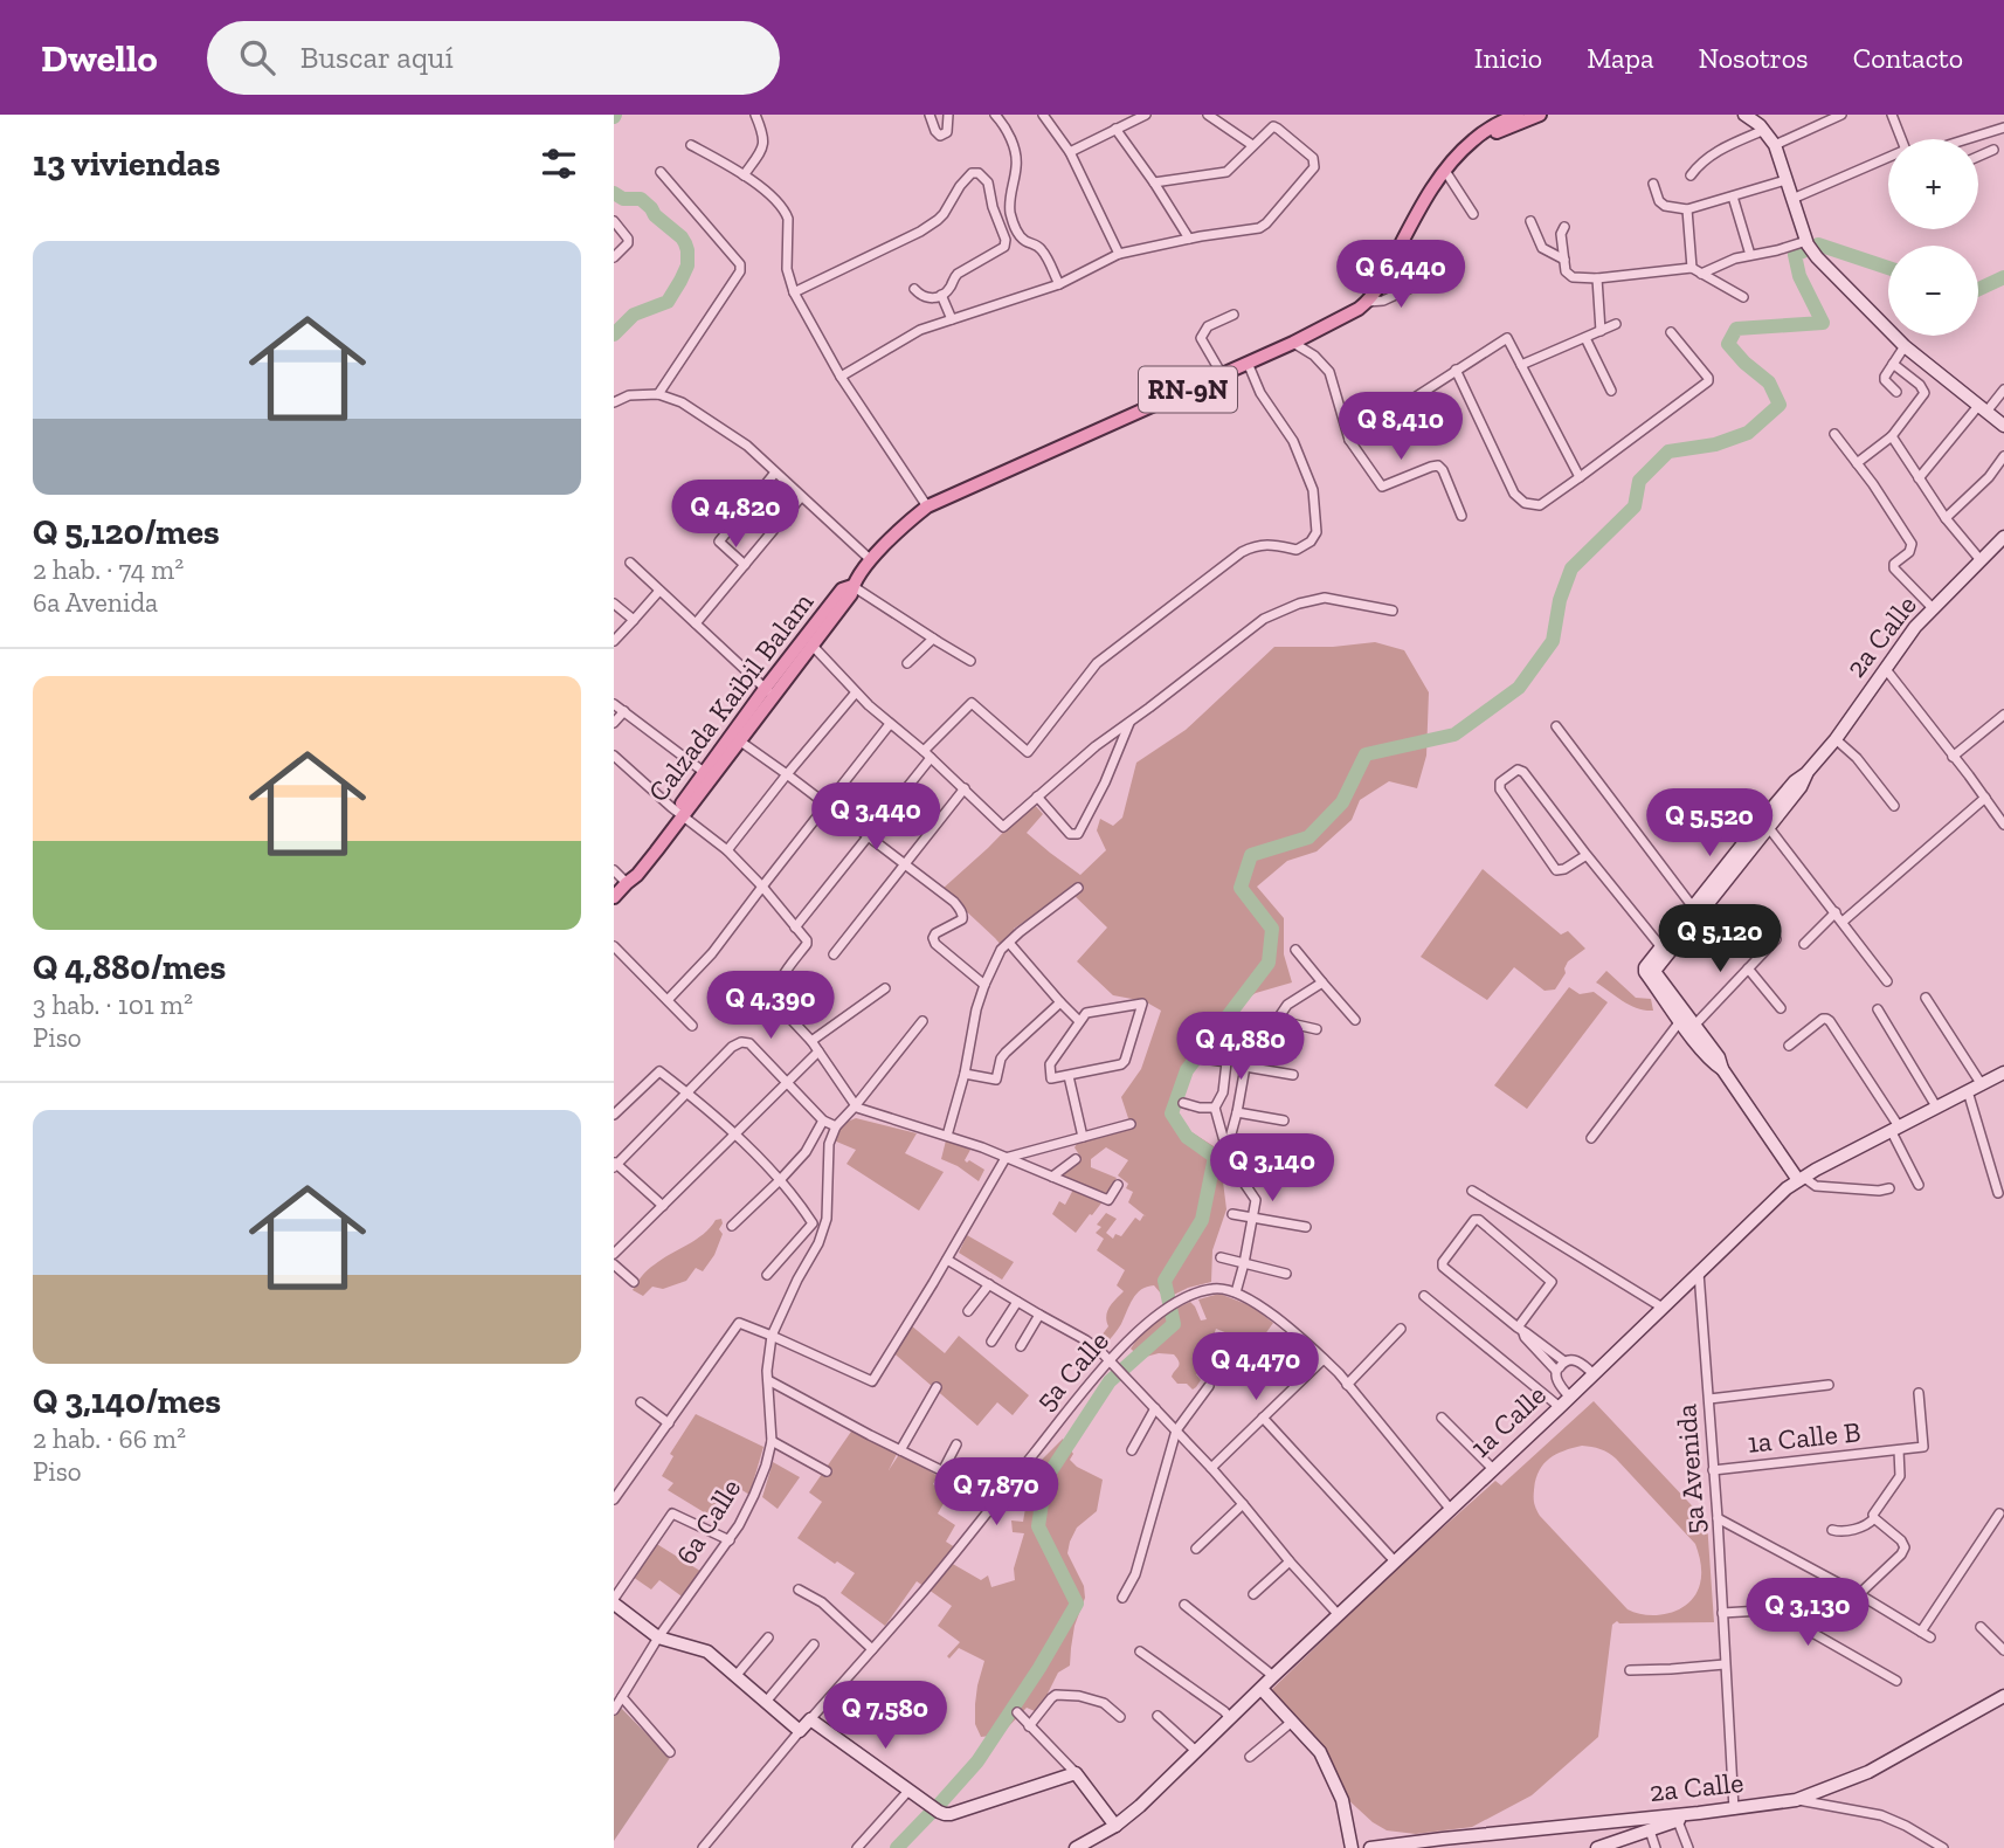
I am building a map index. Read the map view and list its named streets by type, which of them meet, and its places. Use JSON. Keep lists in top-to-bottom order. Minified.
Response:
{"streets":{"main road":["RN-9N","Calzada Kaibil Balam"],"street":["2a Calle","5a Calle","1a Calle","1a Calle B","5a Avenida","6a Calle"]},"crossings":[["2a Calle","5a Avenida"],["1a Calle","5a Avenida"],["1a Calle B","5a Avenida"]],"page":{"header":"Dwello","search":"Buscar aquí","nav":["Inicio","Mapa","Nosotros","Contacto"],"heading":"13 viviendas","map_buttons":["+","−"],"list":[{"name":"Q 5,120/mes","note":"2 hab. · 74 m² · 6a Avenida"},{"name":"Q 4,880/mes","note":"3 hab. · 101 m² · Piso"},{"name":"Q 3,140/mes","note":"2 hab. · 66 m² · Piso"}],"price":["Q 6,440","Q 8,410","Q 4,820","Q 3,440","Q 5,520","Q 5,120","Q 4,390","Q 4,880","Q 3,140","Q 4,470","Q 7,870","Q 3,130","Q 7,580"]}}
